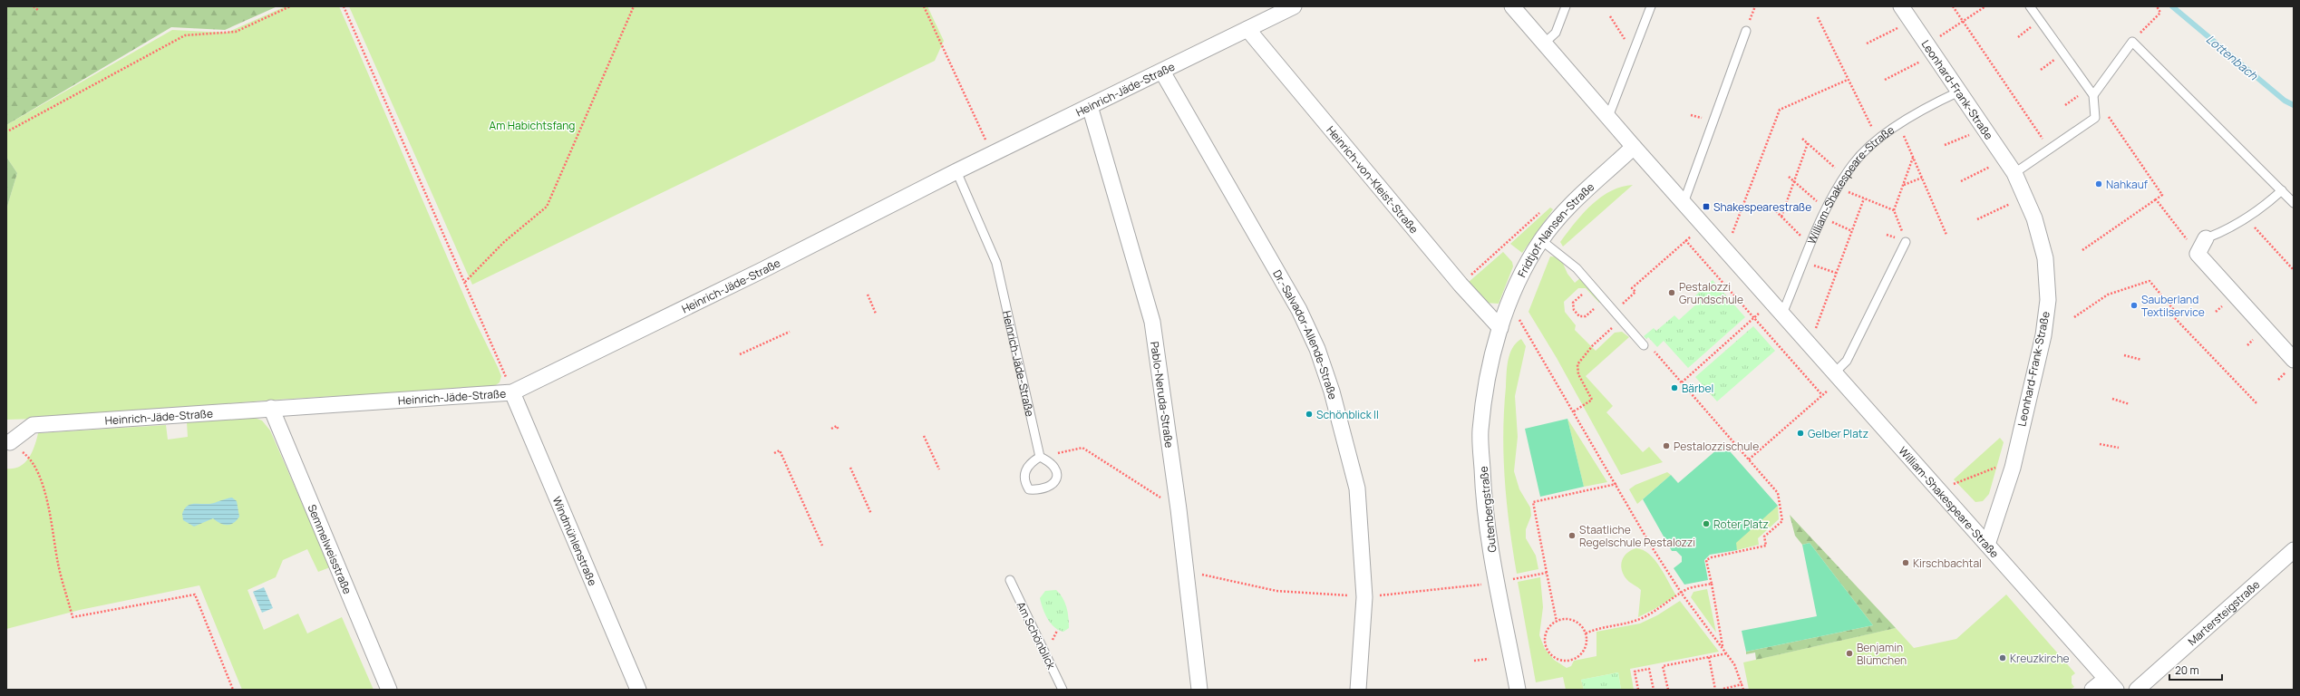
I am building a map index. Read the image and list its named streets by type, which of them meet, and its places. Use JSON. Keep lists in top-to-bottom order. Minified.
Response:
{"streets":{"street":["Heinrich-Jäde-Straße","Leonhard-Frank-Straße","Heinrich-von-Kleist-Straße","William-Shakespeare-Straße","Fridtjof-Nansen-Straße","Dr.-Salvador-Allende-Straße","Pablo-Neruda-Straße","Gutenbergstraße","Windmühlenstraße","Semmelweisstraße","Martersteigstraße"],"lane":["Am Schönblick"]},"crossings":[["Heinrich-Jäde-Straße","Heinrich-von-Kleist-Straße"],["Heinrich-Jäde-Straße","Dr.-Salvador-Allende-Straße"],["Heinrich-Jäde-Straße","Pablo-Neruda-Straße"],["Heinrich-Jäde-Straße","Windmühlenstraße"],["Heinrich-Jäde-Straße","Semmelweisstraße"],["Leonhard-Frank-Straße","William-Shakespeare-Straße"],["Heinrich-von-Kleist-Straße","Fridtjof-Nansen-Straße"],["Heinrich-von-Kleist-Straße","Gutenbergstraße"],["William-Shakespeare-Straße","Fridtjof-Nansen-Straße"],["Fridtjof-Nansen-Straße","Gutenbergstraße"]],"water":["Lottenbach"],"parks":["Am Habichtsfang"],"places":{"other":["Nahkauf","Pestalozzi Grundschule","Sauberland Textilservice","Bärbel","Schönblick II","Gelber Platz","Pestalozzischule","Roter Platz","Staatliche Regelschule Pestalozzi","Kirschbachtal","Benjamin Blümchen","Kreuzkirche"],"transit":["Shakespearestraße"]},"scale_bar":"20 m"}
